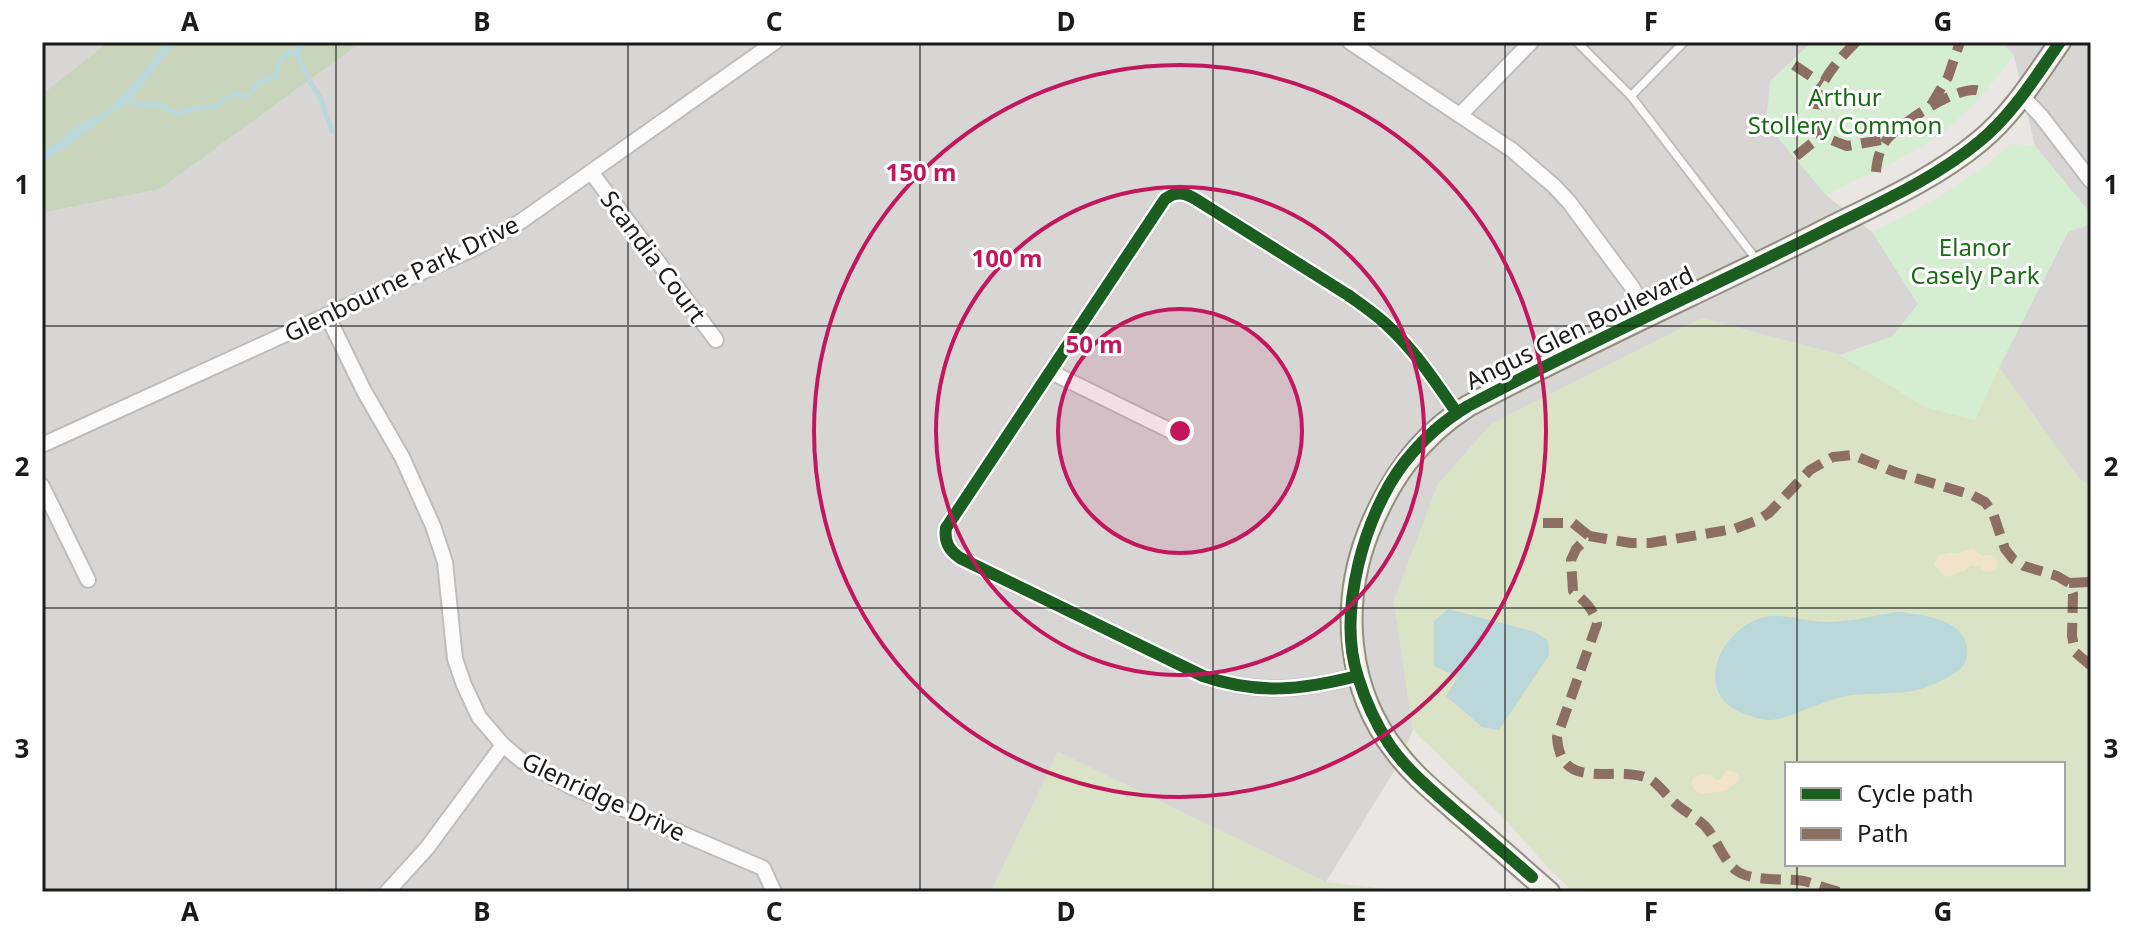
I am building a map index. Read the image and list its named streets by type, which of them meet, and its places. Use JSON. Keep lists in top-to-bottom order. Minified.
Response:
{"streets":{"street":["Scandia Court","Glenbourne Park Drive","Angus Glen Boulevard","Glenridge Drive"]},"crossings":[["Scandia Court","Glenbourne Park Drive"],["Glenbourne Park Drive","Glenridge Drive"]],"parks":["Arthur Stollery Common","Elanor Casely Park"],"legend":["Cycle path","Path"],"grid":{"columns":["A","B","C","D","E","F","G"],"rows":["1","2","3"]},"rings":["150 m","100 m","50 m"]}
